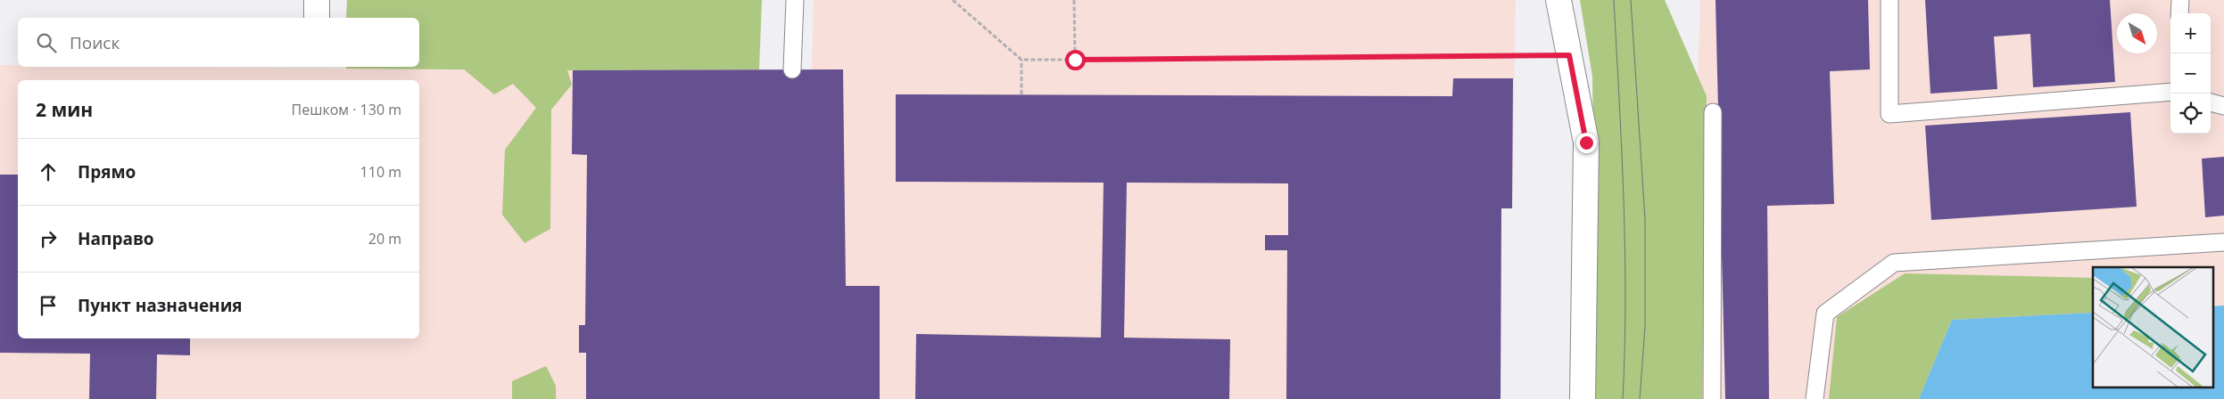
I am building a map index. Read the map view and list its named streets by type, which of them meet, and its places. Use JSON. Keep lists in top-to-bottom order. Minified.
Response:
{"north":"bottom right","page":{"map_buttons":["+","−"],"search":"Поиск","heading":["2 мин","Пешком · 130 m"],"list":[["Прямо","110 m"],["Направо","20 m"],"Пункт назначения"]}}
